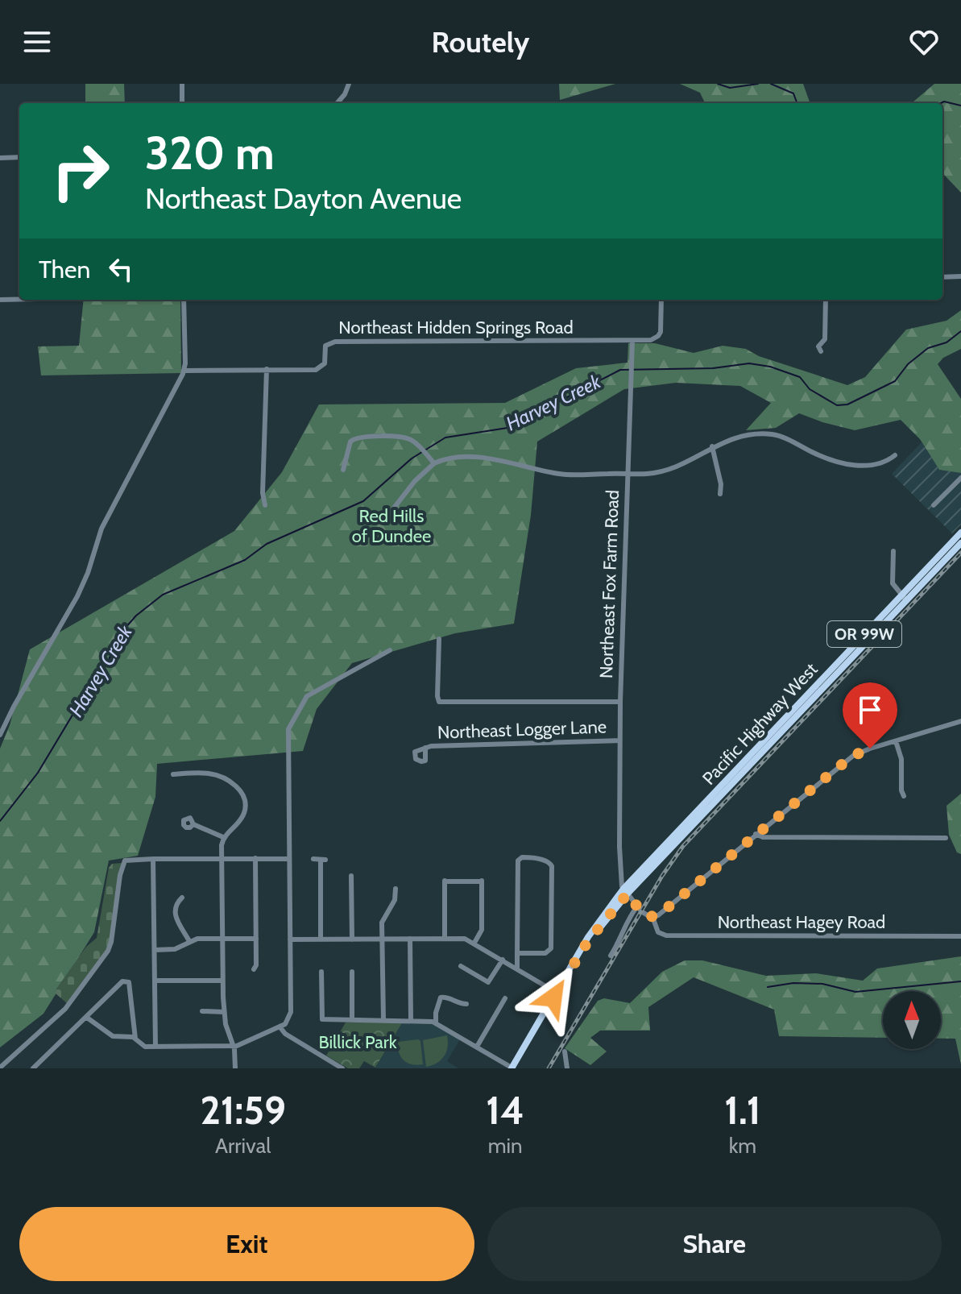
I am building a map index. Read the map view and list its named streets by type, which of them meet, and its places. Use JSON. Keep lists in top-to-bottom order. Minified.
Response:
{"streets":{"main road":["OR 99W","Pacific Highway West"],"street":["Northeast Hidden Springs Road","Northeast Fox Farm Road","Northeast Logger Lane","Northeast Hagey Road"]},"crossings":[["Northeast Hidden Springs Road","Northeast Fox Farm Road"],["Northeast Fox Farm Road","Pacific Highway West"],["Northeast Fox Farm Road","Northeast Logger Lane"],["OR 99W","Pacific Highway West"]],"water":["Harvey Creek"],"parks":["Red Hills of Dundee","Billick Park"],"north":"top","page":{"header":"Routely","turn":["320 m","Northeast Dayton Avenue"],"then":"Then","eta":["21:59","Arrival","14","min","1.1","km"],"buttons":["Exit","Share"]}}
